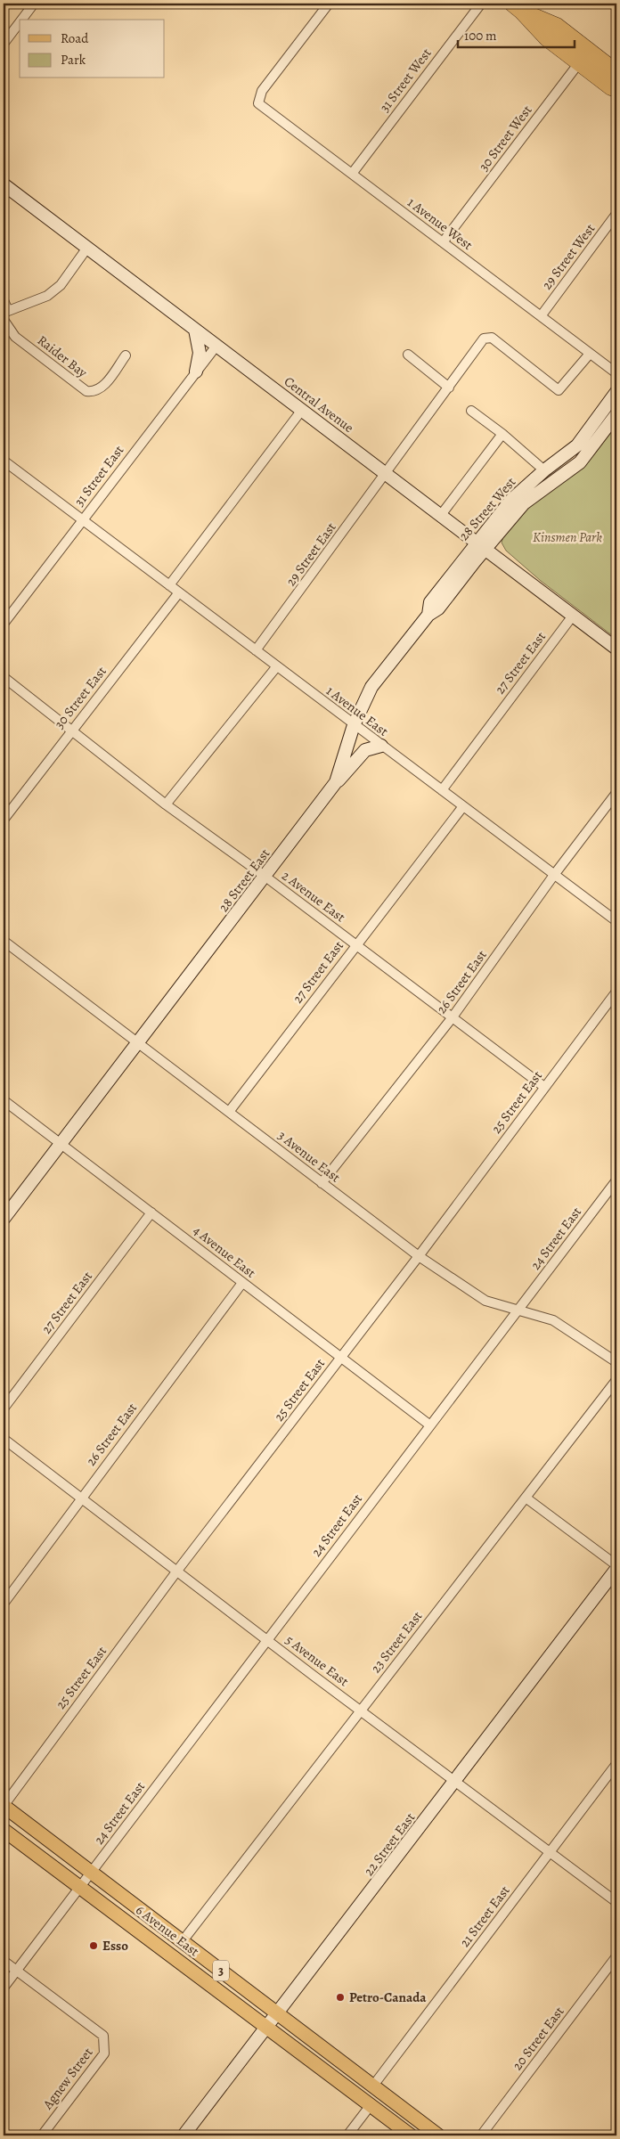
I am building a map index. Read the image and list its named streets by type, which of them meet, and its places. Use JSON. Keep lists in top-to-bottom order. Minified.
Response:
{"streets":{"main road":["6 Avenue East","3"],"street":["31 Street West","30 Street West","1 Avenue West","29 Street West","Raider Bay","Central Avenue","31 Street East","28 Street West","29 Street East","27 Street East","30 Street East","1 Avenue East","28 Street East","2 Avenue East","26 Street East","25 Street East","3 Avenue East","24 Street East","4 Avenue East","23 Street East","5 Avenue East","22 Street East","21 Street East","20 Street East","Agnew Street"]},"crossings":[["31 Street West","1 Avenue West"],["30 Street West","1 Avenue West"],["1 Avenue West","29 Street West"],["1 Avenue West","29 Street East"],["Central Avenue","31 Street East"],["Central Avenue","28 Street West"],["Central Avenue","29 Street East"],["Central Avenue","27 Street East"],["Central Avenue","28 Street East"],["31 Street East","1 Avenue East"],["28 Street West","28 Street East"],["29 Street East","1 Avenue East"],["27 Street East","1 Avenue East"],["27 Street East","2 Avenue East"],["27 Street East","3 Avenue East"],["27 Street East","4 Avenue East"],["30 Street East","1 Avenue East"],["30 Street East","2 Avenue East"],["1 Avenue East","28 Street East"],["1 Avenue East","26 Street East"],["28 Street East","2 Avenue East"],["28 Street East","3 Avenue East"],["28 Street East","4 Avenue East"],["2 Avenue East","26 Street East"],["2 Avenue East","25 Street East"],["26 Street East","3 Avenue East"],["26 Street East","4 Avenue East"],["26 Street East","5 Avenue East"],["25 Street East","3 Avenue East"],["25 Street East","4 Avenue East"],["25 Street East","5 Avenue East"],["25 Street East","6 Avenue East"],["3 Avenue East","24 Street East"],["24 Street East","4 Avenue East"],["24 Street East","5 Avenue East"],["24 Street East","6 Avenue East"],["24 Street East","Agnew Street"],["23 Street East","5 Avenue East"],["23 Street East","6 Avenue East"],["5 Avenue East","22 Street East"],["5 Avenue East","21 Street East"],["22 Street East","6 Avenue East"],["21 Street East","6 Avenue East"]],"parks":["Kinsmen Park"],"places":["Esso","Petro-Canada"],"legend":["Road","Park"],"scale_bar":"100 m"}
